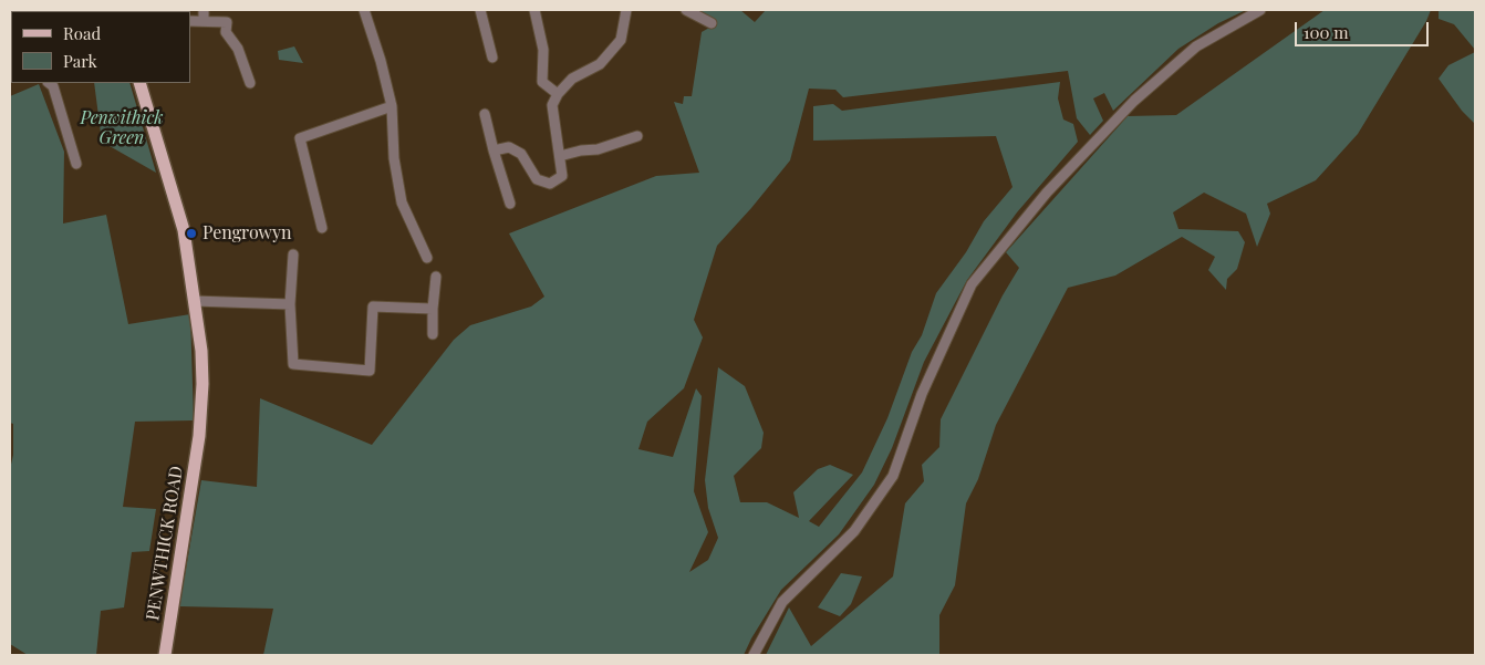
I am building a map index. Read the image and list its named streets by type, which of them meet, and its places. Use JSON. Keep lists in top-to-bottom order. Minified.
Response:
{"streets":{"main road":["PENWTHICK ROAD"]},"parks":["Penwithick Green"],"places":["Pengrowyn"],"legend":["Road","Park"],"scale_bar":"100 m"}
